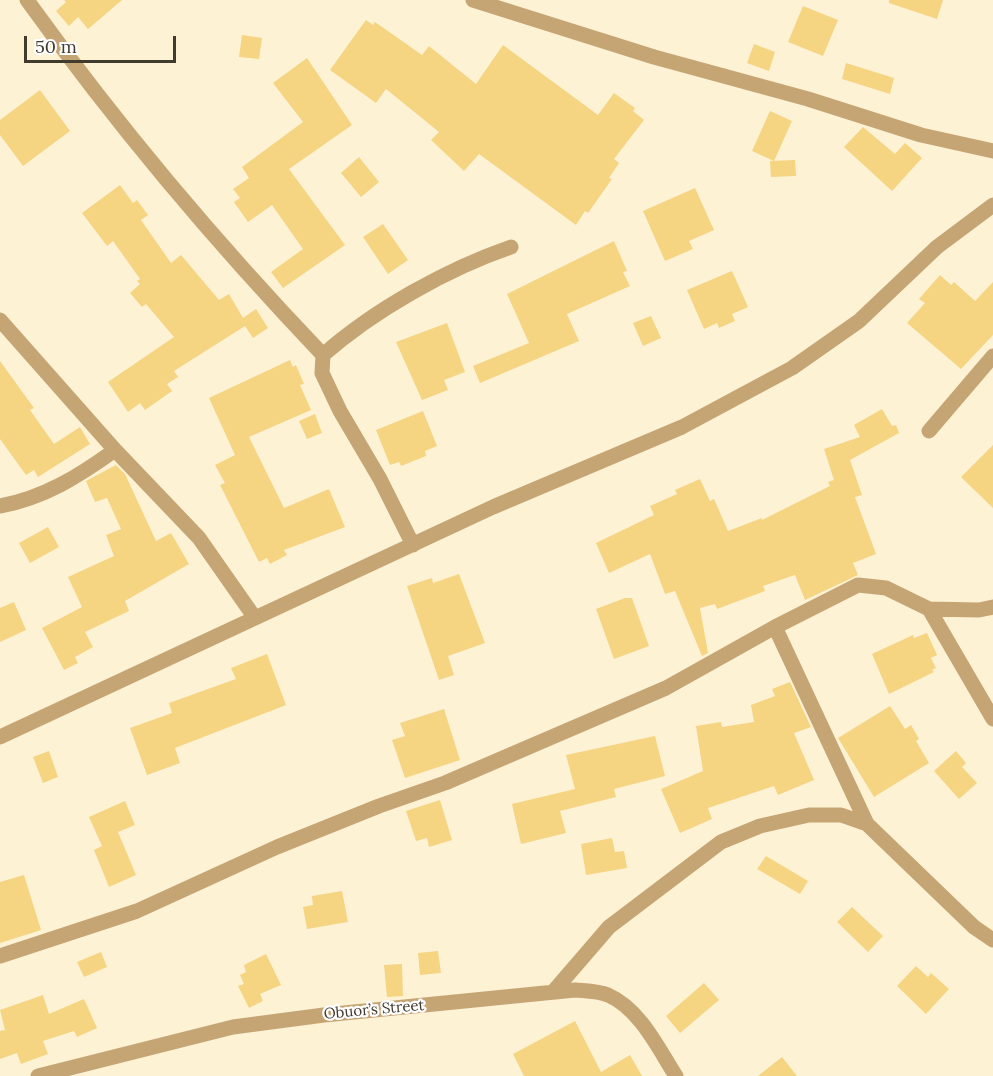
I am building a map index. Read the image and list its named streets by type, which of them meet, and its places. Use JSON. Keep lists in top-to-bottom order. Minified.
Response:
{"streets":{"street":["Obuor’s Street"]},"scale_bar":"50 m"}
